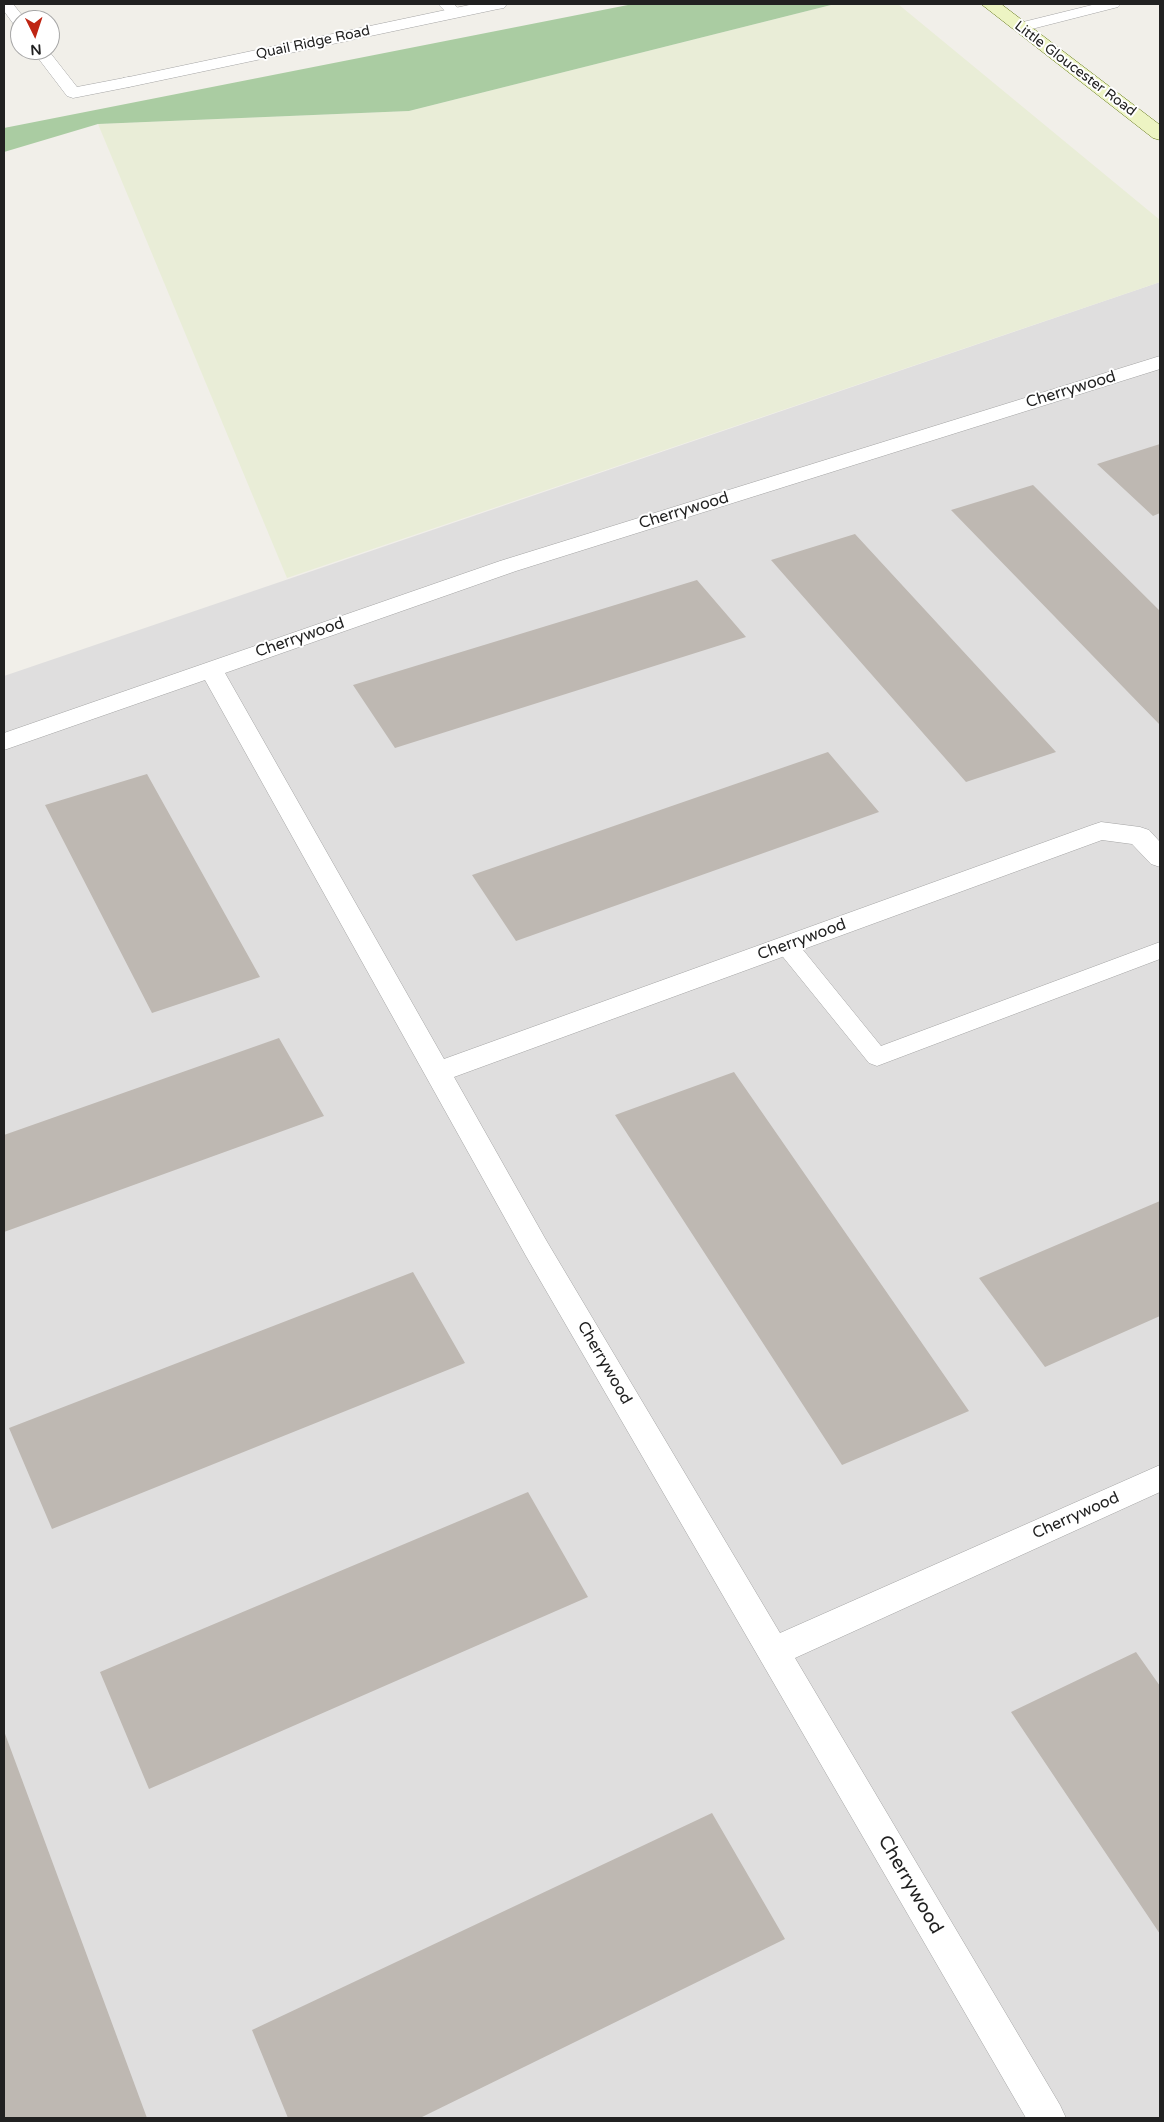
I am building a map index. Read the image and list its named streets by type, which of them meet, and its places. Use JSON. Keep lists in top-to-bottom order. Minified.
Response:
{"streets":{"street":["Quail Ridge Road","Little Gloucester Road","Cherrywood"]},"north":"bottom"}
